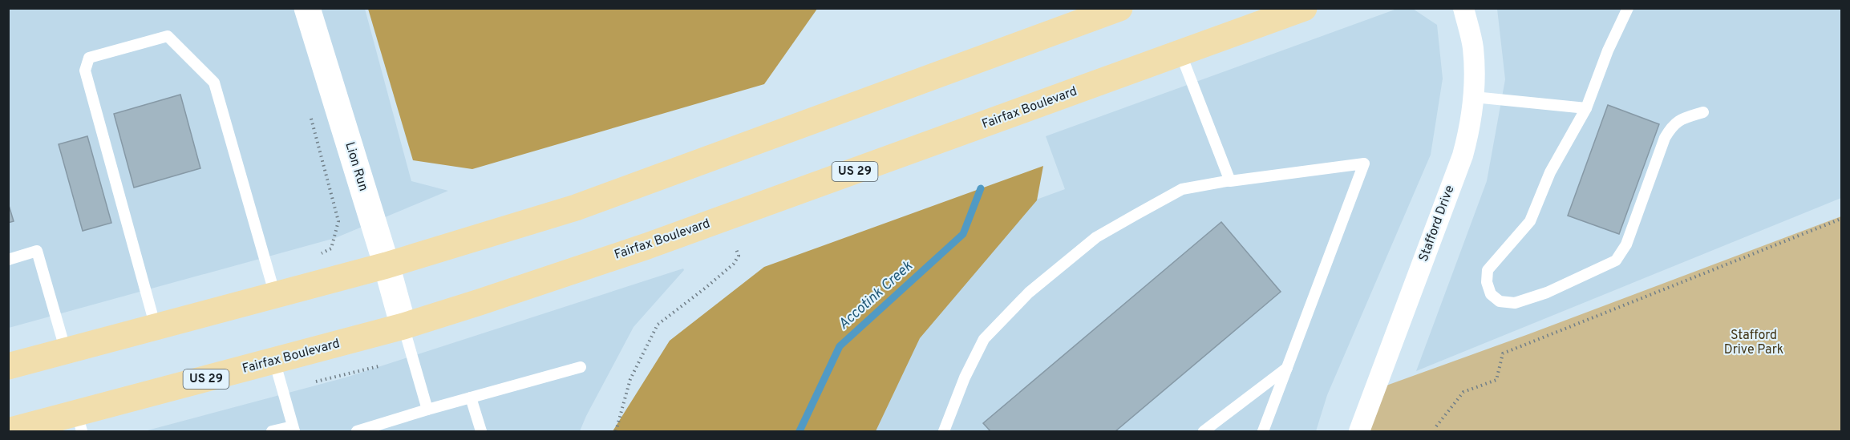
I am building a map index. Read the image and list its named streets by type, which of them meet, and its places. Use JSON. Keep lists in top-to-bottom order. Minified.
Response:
{"streets":{"main road":["Fairfax Boulevard","US 29"],"street":["Lion Run","Stafford Drive"]},"crossings":[["Fairfax Boulevard","Lion Run"]],"water":["Accotink Creek"],"parks":["Stafford Drive Park"]}
